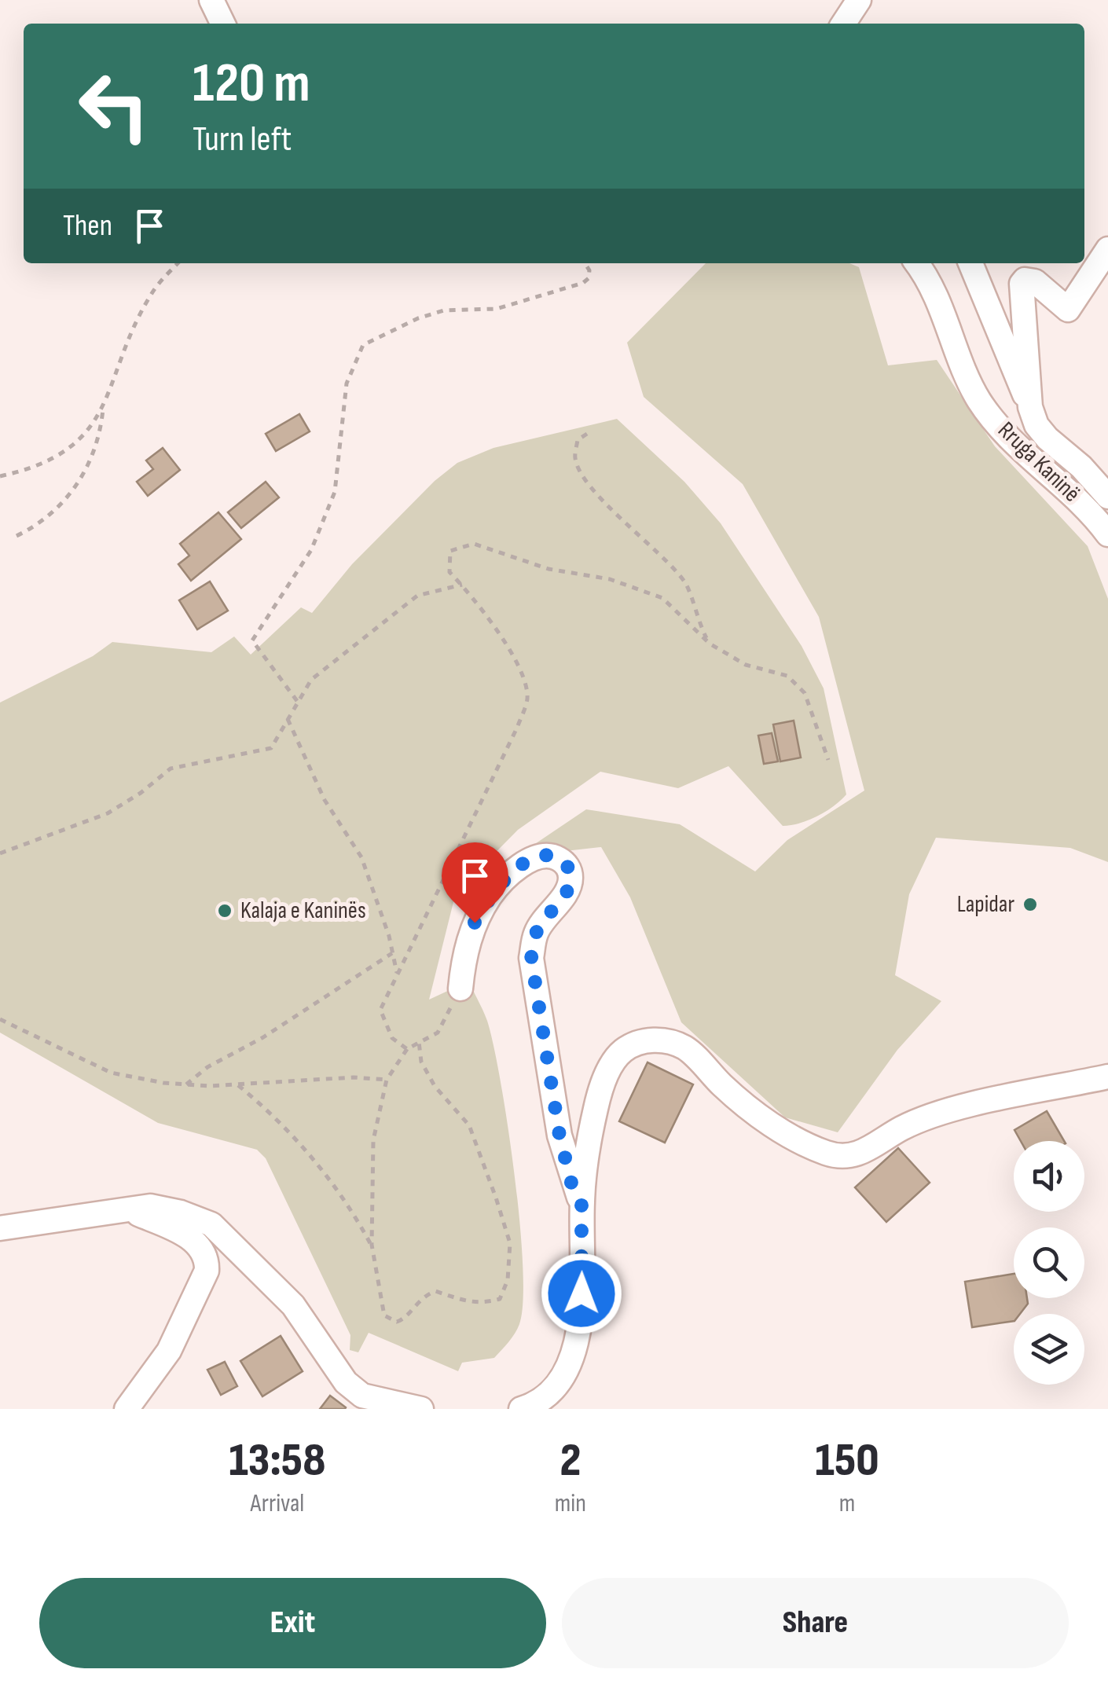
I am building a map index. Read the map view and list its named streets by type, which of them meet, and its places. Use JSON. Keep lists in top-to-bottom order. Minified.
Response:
{"streets":{"street":["Rruga Kaninë"]},"places":["Lapidar","Kalaja e Kaninës"],"page":{"turn":["120 m","Turn left"],"then":"Then","eta":["13:58","Arrival","2","min","150","m"],"buttons":["Exit","Share"]}}
